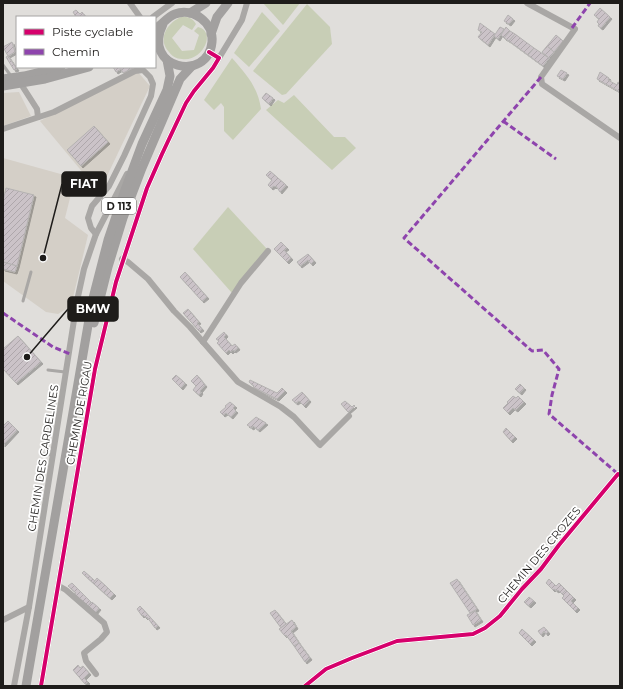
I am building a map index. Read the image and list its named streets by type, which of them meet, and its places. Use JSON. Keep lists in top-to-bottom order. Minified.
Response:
{"streets":{"main road":["D 113"],"street":["CHEMIN DE RIGAU","CHEMIN DES CARDELINES","CHEMIN DES CROZES"]},"crossings":[["D 113","CHEMIN DES CARDELINES"]],"places":["FIAT","BMW"],"legend":["Piste cyclable","Chemin"]}
